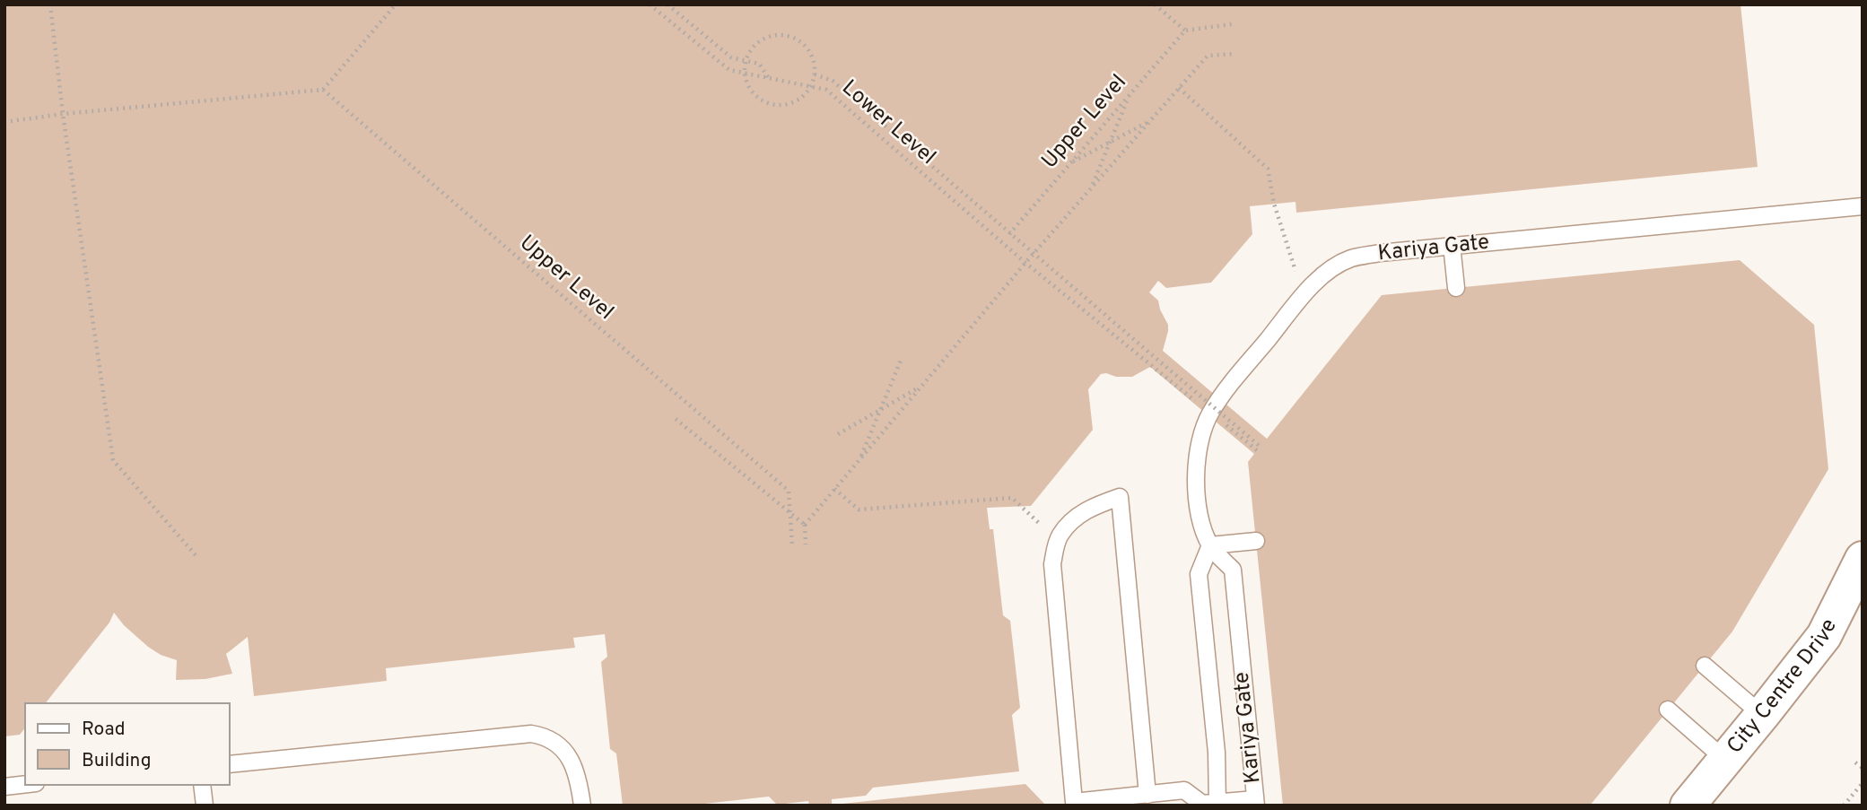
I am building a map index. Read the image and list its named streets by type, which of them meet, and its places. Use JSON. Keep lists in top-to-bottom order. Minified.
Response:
{"streets":{"street":["City Centre Drive"],"lane":["Kariya Gate"],"path":["Upper Level","Lower Level"]},"crossings":[["Upper Level","Lower Level"],["Lower Level","Kariya Gate"]],"legend":["Road","Building"]}
